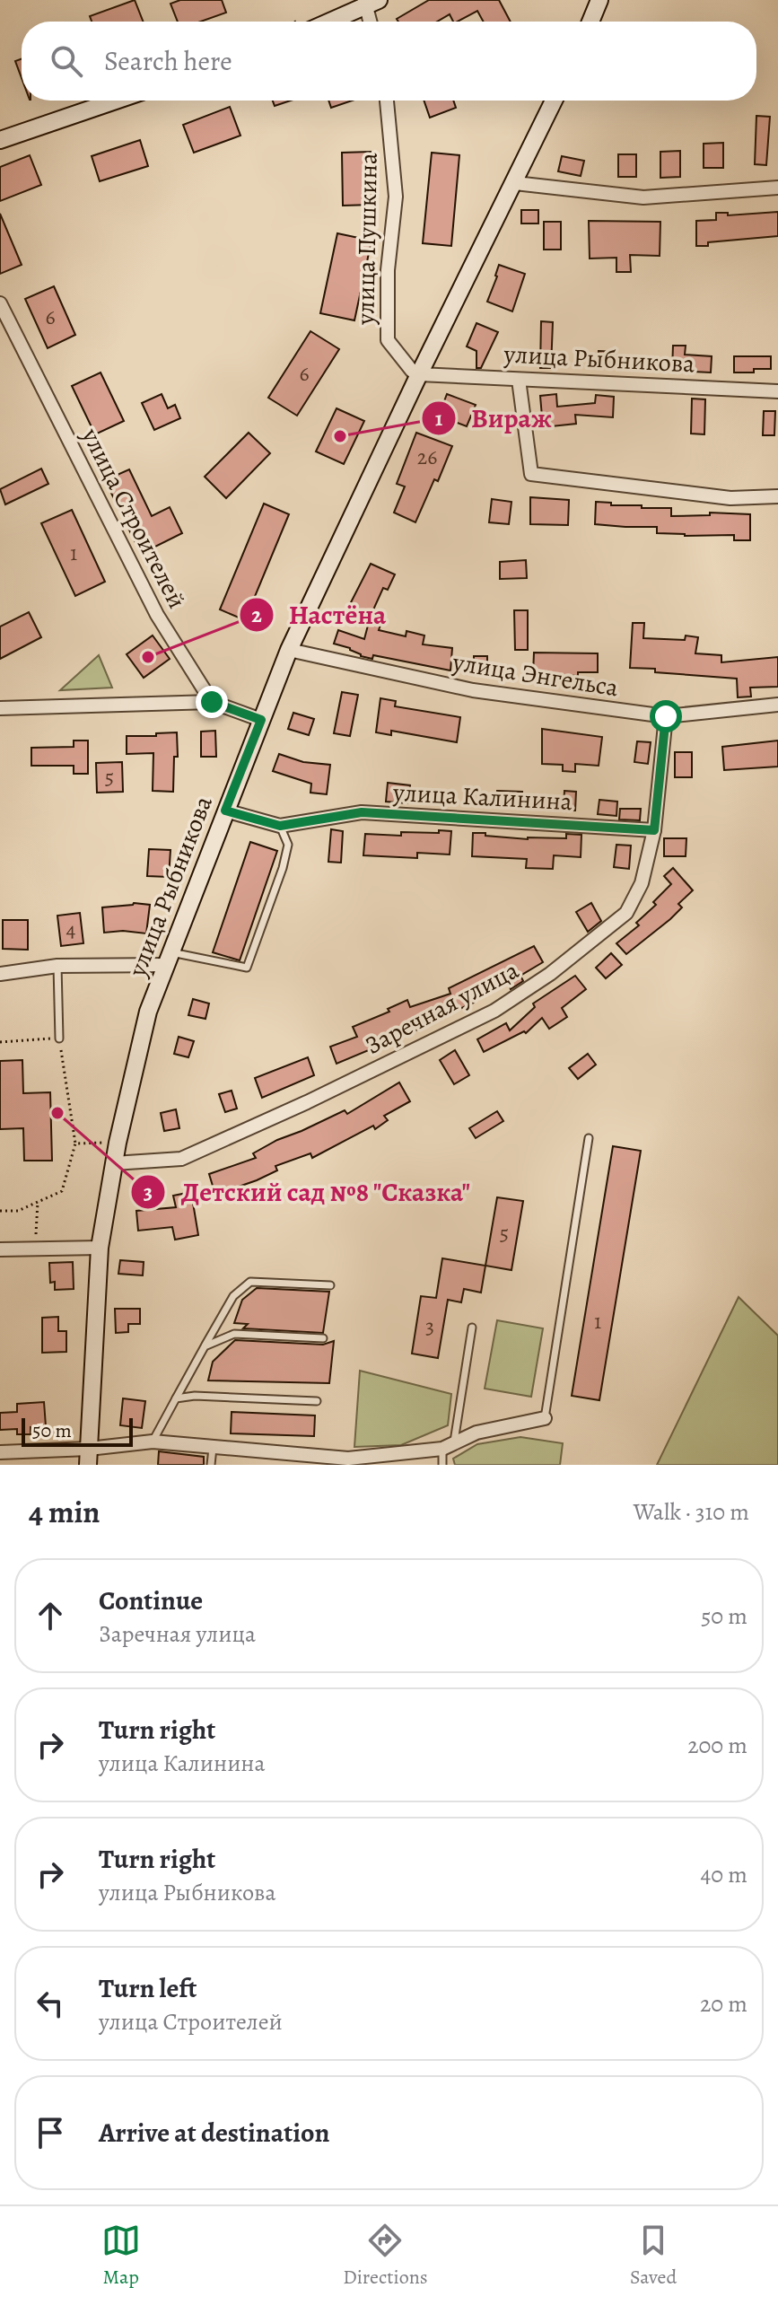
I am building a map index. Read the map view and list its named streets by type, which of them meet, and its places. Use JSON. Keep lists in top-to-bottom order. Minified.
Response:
{"streets":{"street":["улица Пушкина","улица Рыбникова","улица Строителей","улица Энгельса","улица Калинина","Заречная улица"]},"crossings":[["улица Пушкина","улица Рыбникова"],["улица Рыбникова","улица Энгельса"],["улица Рыбникова","улица Калинина"],["улица Рыбникова","Заречная улица"],["улица Энгельса","Заречная улица"],["улица Калинина","Заречная улица"]],"places":["Вираж","Настёна","Детский сад №8 \"Сказка\""],"house_numbers":["6","6","26","1","5","4","5","1","3"],"scale_bar":"50 m","page":{"search":"Search here","scale":"50 m","heading":["4 min","Walk · 310 m"],"list":[["Continue","Заречная улица","50 m"],["Turn right","улица Калинина","200 m"],["Turn right","улица Рыбникова","40 m"],["Turn left","улица Строителей","20 m"],"Arrive at destination"],"nav":["Map","Directions","Saved"]}}
